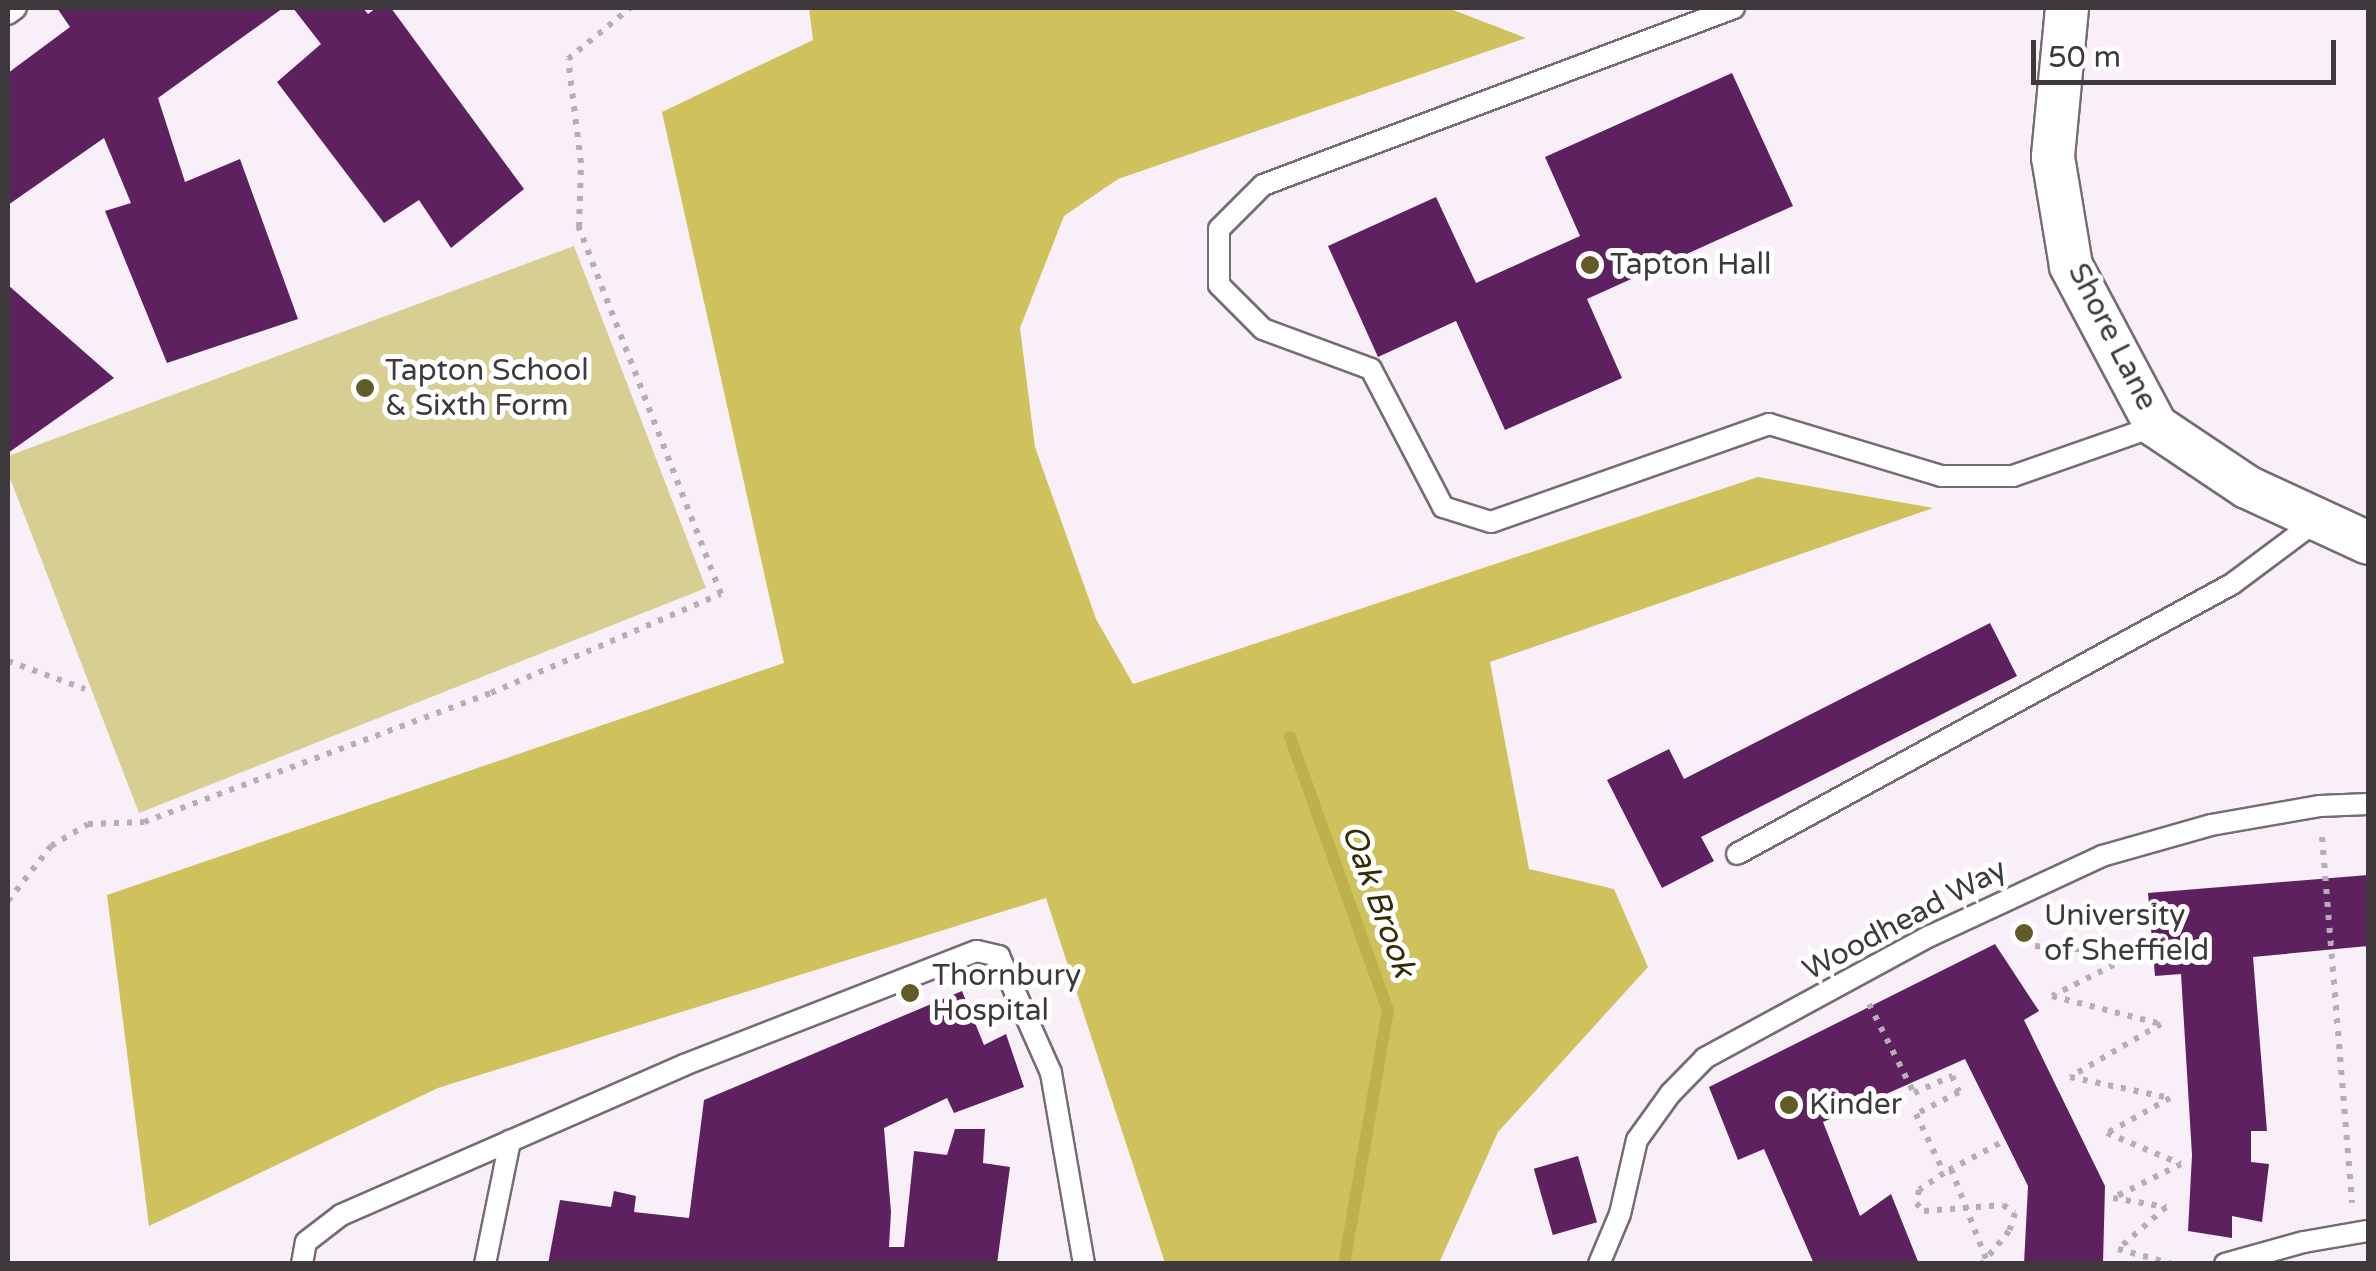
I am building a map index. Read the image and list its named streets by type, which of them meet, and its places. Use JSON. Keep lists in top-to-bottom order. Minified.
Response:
{"streets":{"street":["Shore Lane"],"lane":["Woodhead Way"]},"water":["Oak Brook"],"places":["Tapton Hall","Tapton School & Sixth Form","University of Sheffield","Thornbury Hospital","Kinder"],"scale_bar":"50 m"}
